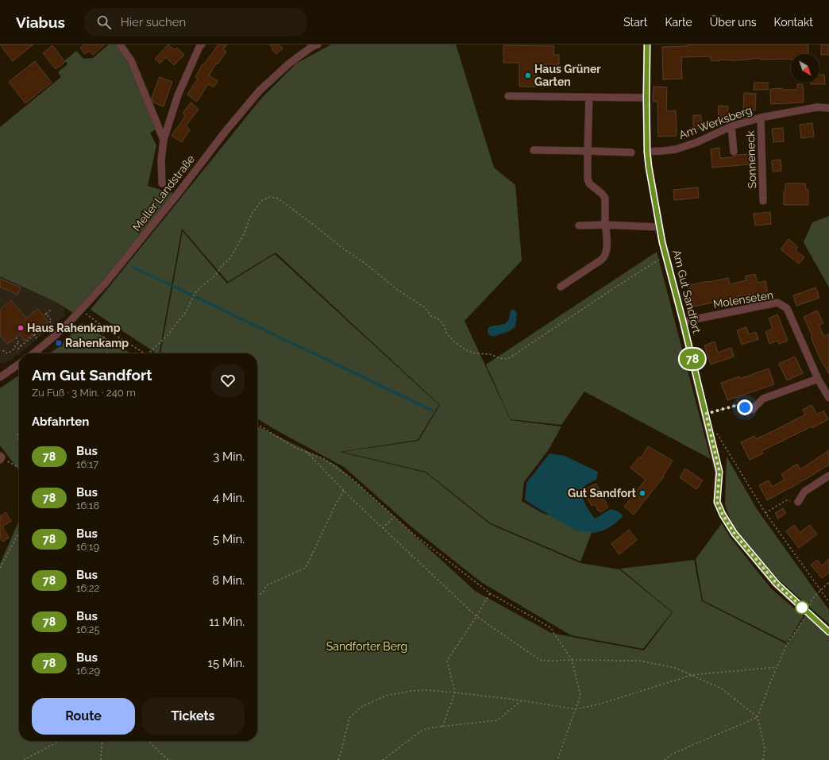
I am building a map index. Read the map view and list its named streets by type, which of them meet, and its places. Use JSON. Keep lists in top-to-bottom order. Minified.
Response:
{"streets":{"street":["Am Werksberg","Sonneneck","Meller Landstraße","Am Gut Sandfort","Molenseten"]},"crossings":[["Am Werksberg","Sonneneck"],["Am Werksberg","Am Gut Sandfort"],["Am Gut Sandfort","Molenseten"]],"parks":["Sandforter Berg"],"places":{"other":["Haus Grüner Garten","Haus Rahenkamp","Gut Sandfort"],"transit":["Rahenkamp"]},"lines":["bus line 78"],"north":"bottom right","page":{"header":"Viabus","search":"Hier suchen","nav":["Start","Karte","Über uns","Kontakt"],"on_map":"78","heading":[["Am Gut Sandfort","Zu Fuß · 3 Min. · 240 m"],"Abfahrten"],"list":[{"mark":"78","name":"Bus","note":"16:17","value":"3 Min."},{"mark":"78","name":"Bus","note":"16:18","value":"4 Min."},{"mark":"78","name":"Bus","note":"16:19","value":"5 Min."},{"mark":"78","name":"Bus","note":"16:22","value":"8 Min."},{"mark":"78","name":"Bus","note":"16:25","value":"11 Min."},{"mark":"78","name":"Bus","note":"16:29","value":"15 Min."}],"buttons":["Route","Tickets"]}}
